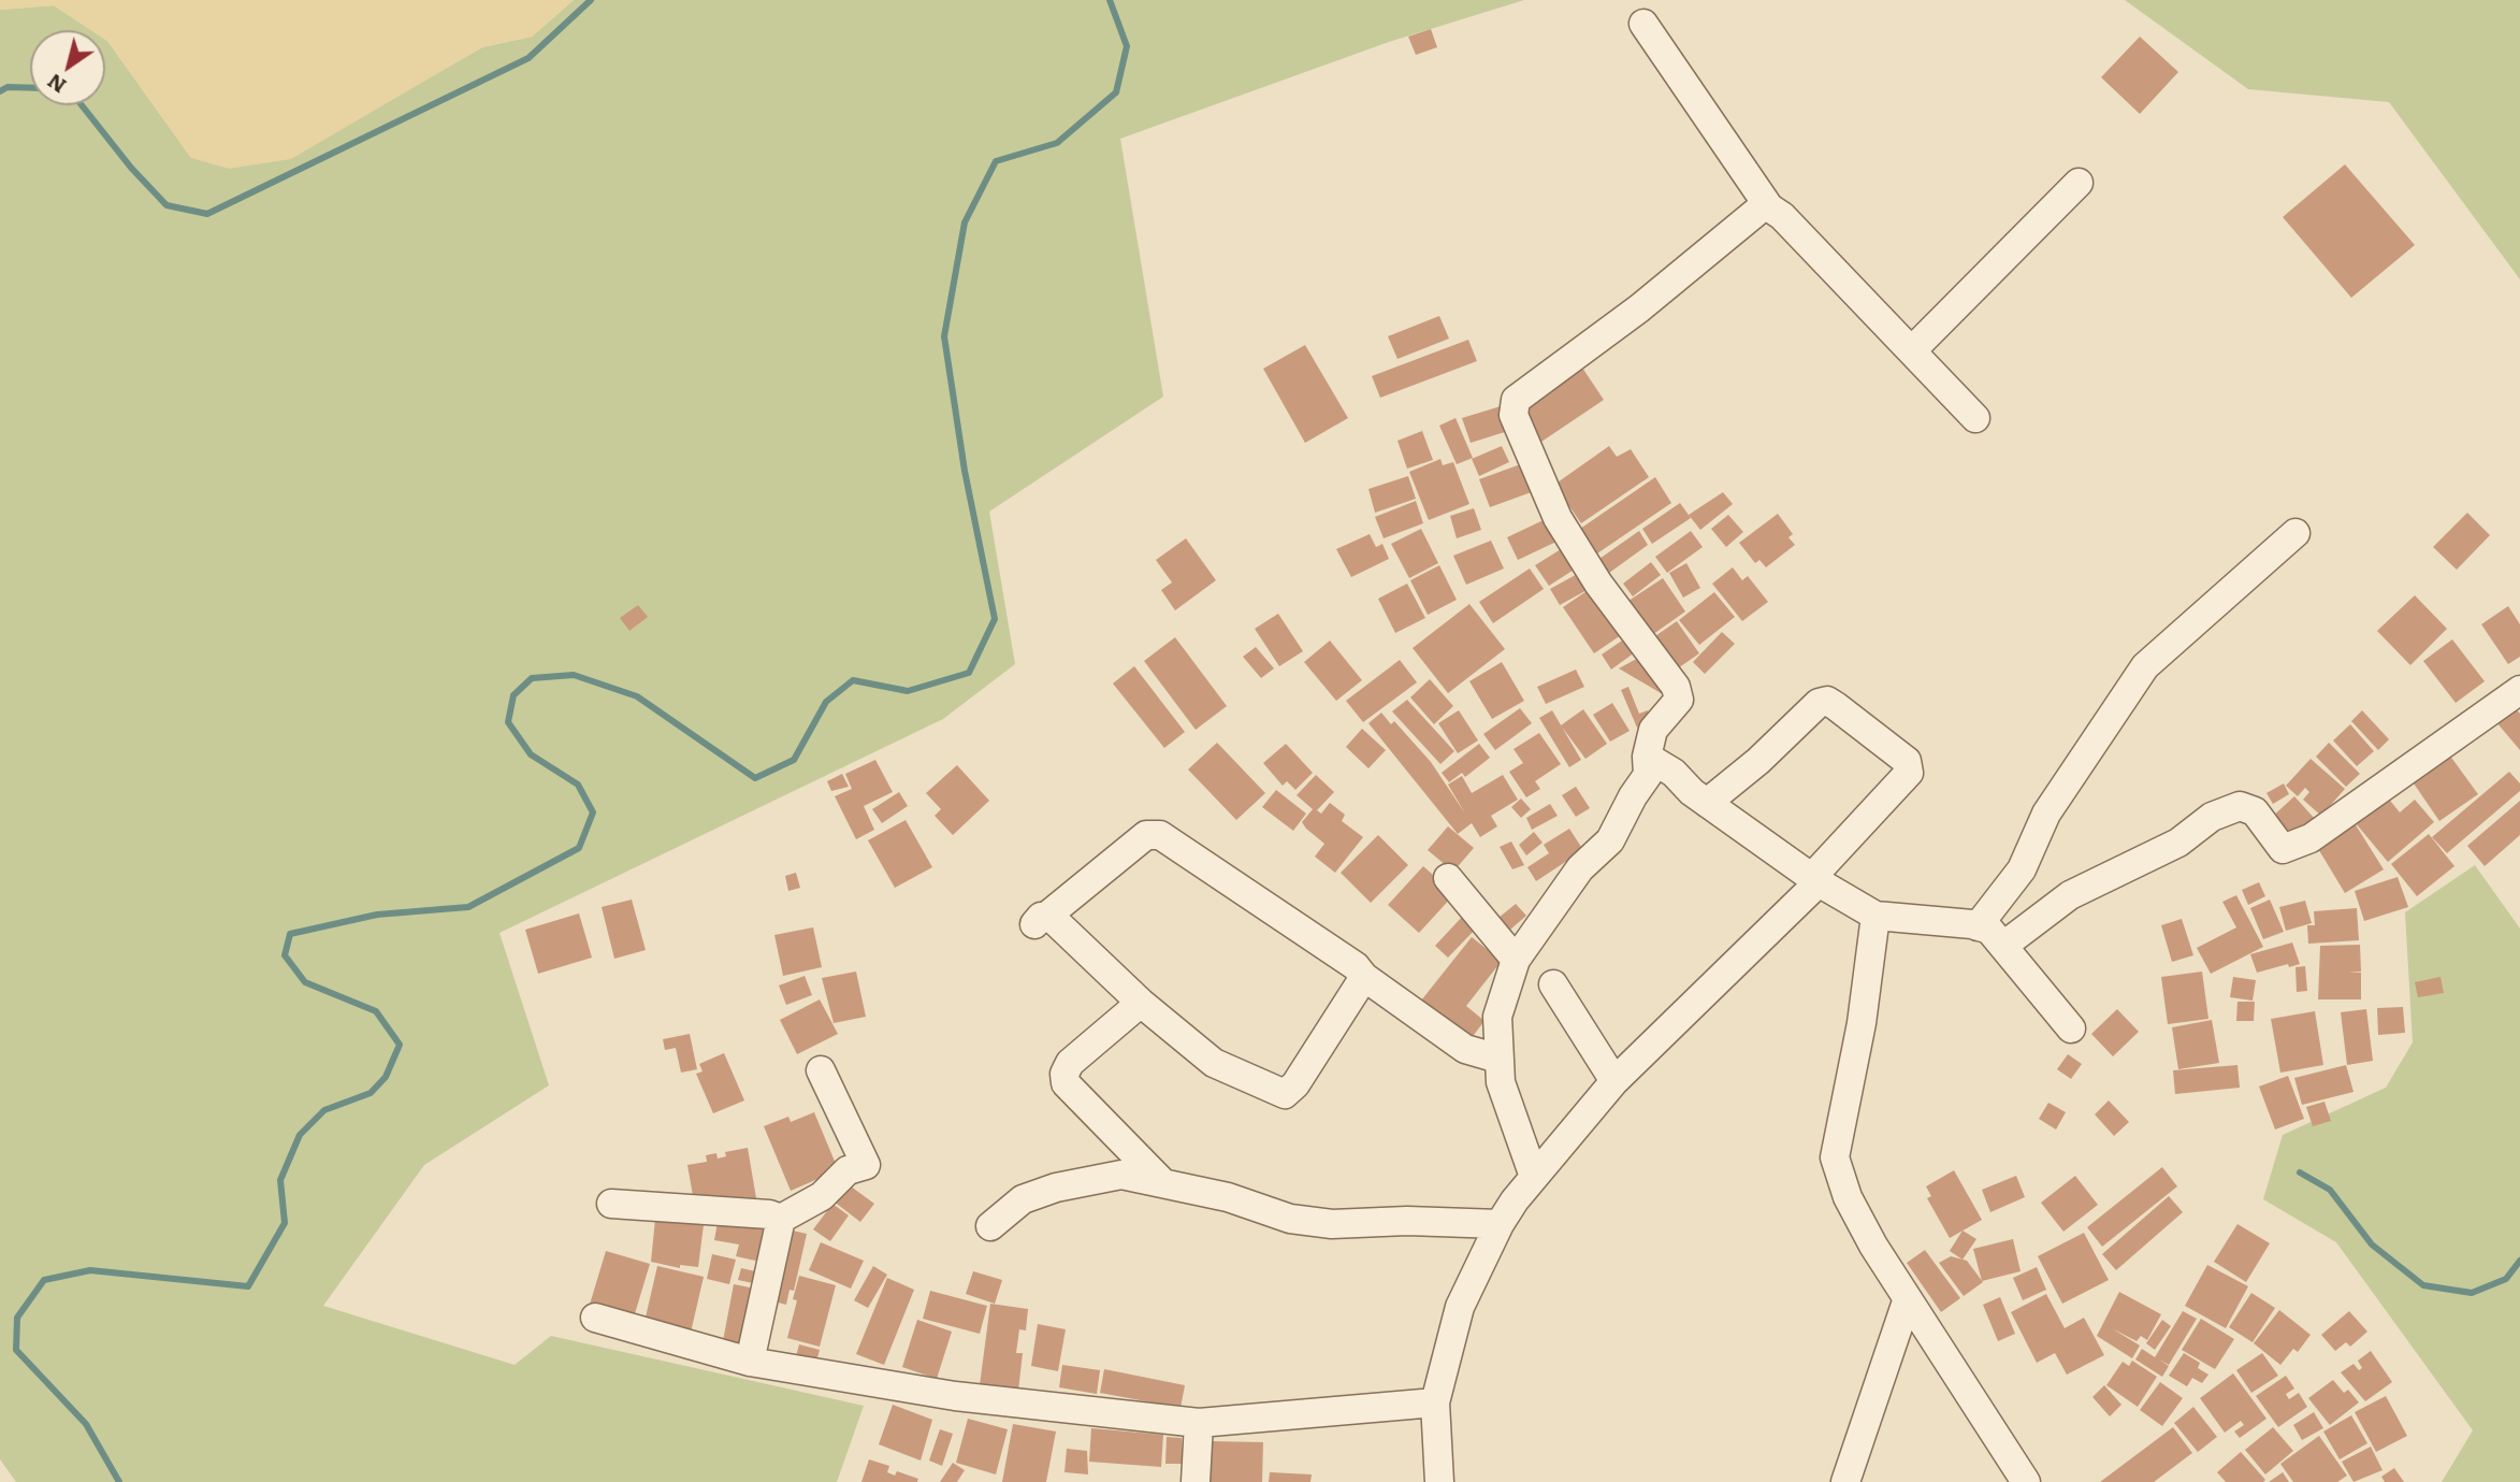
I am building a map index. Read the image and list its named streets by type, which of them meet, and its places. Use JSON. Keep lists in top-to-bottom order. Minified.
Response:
{"north":"bottom left"}
